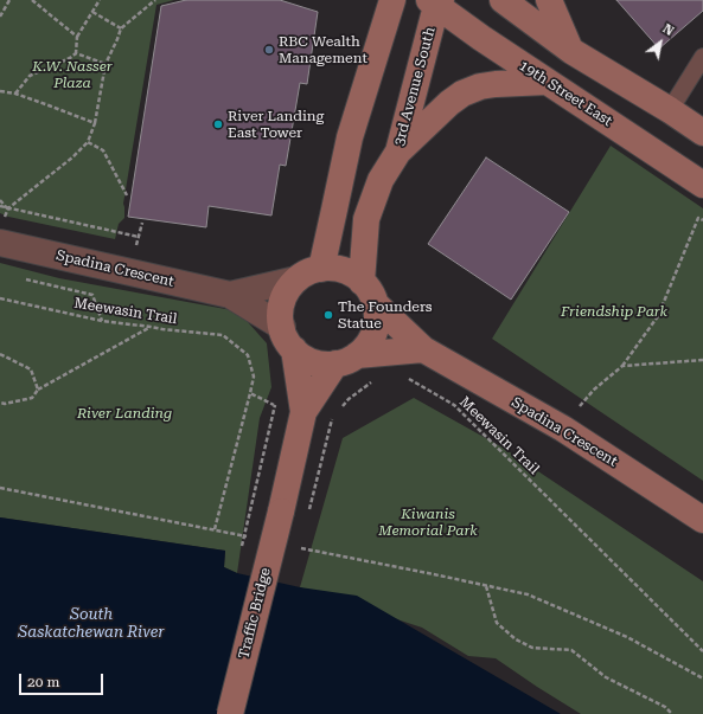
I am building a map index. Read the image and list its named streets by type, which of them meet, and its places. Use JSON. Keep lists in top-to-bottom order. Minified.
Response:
{"streets":{"street":["3rd Avenue South","19th Street East","Spadina Crescent","Traffic Bridge"],"path":["Meewasin Trail"]},"crossings":[["3rd Avenue South","19th Street East"],["3rd Avenue South","Spadina Crescent"]],"water":["South Saskatchewan River"],"parks":["K.W. Nasser Plaza","Friendship Park","River Landing","Kiwanis Memorial Park"],"places":["RBC Wealth Management","River Landing East Tower","The Founders Statue"],"scale_bar":"20 m","north":"top right"}
